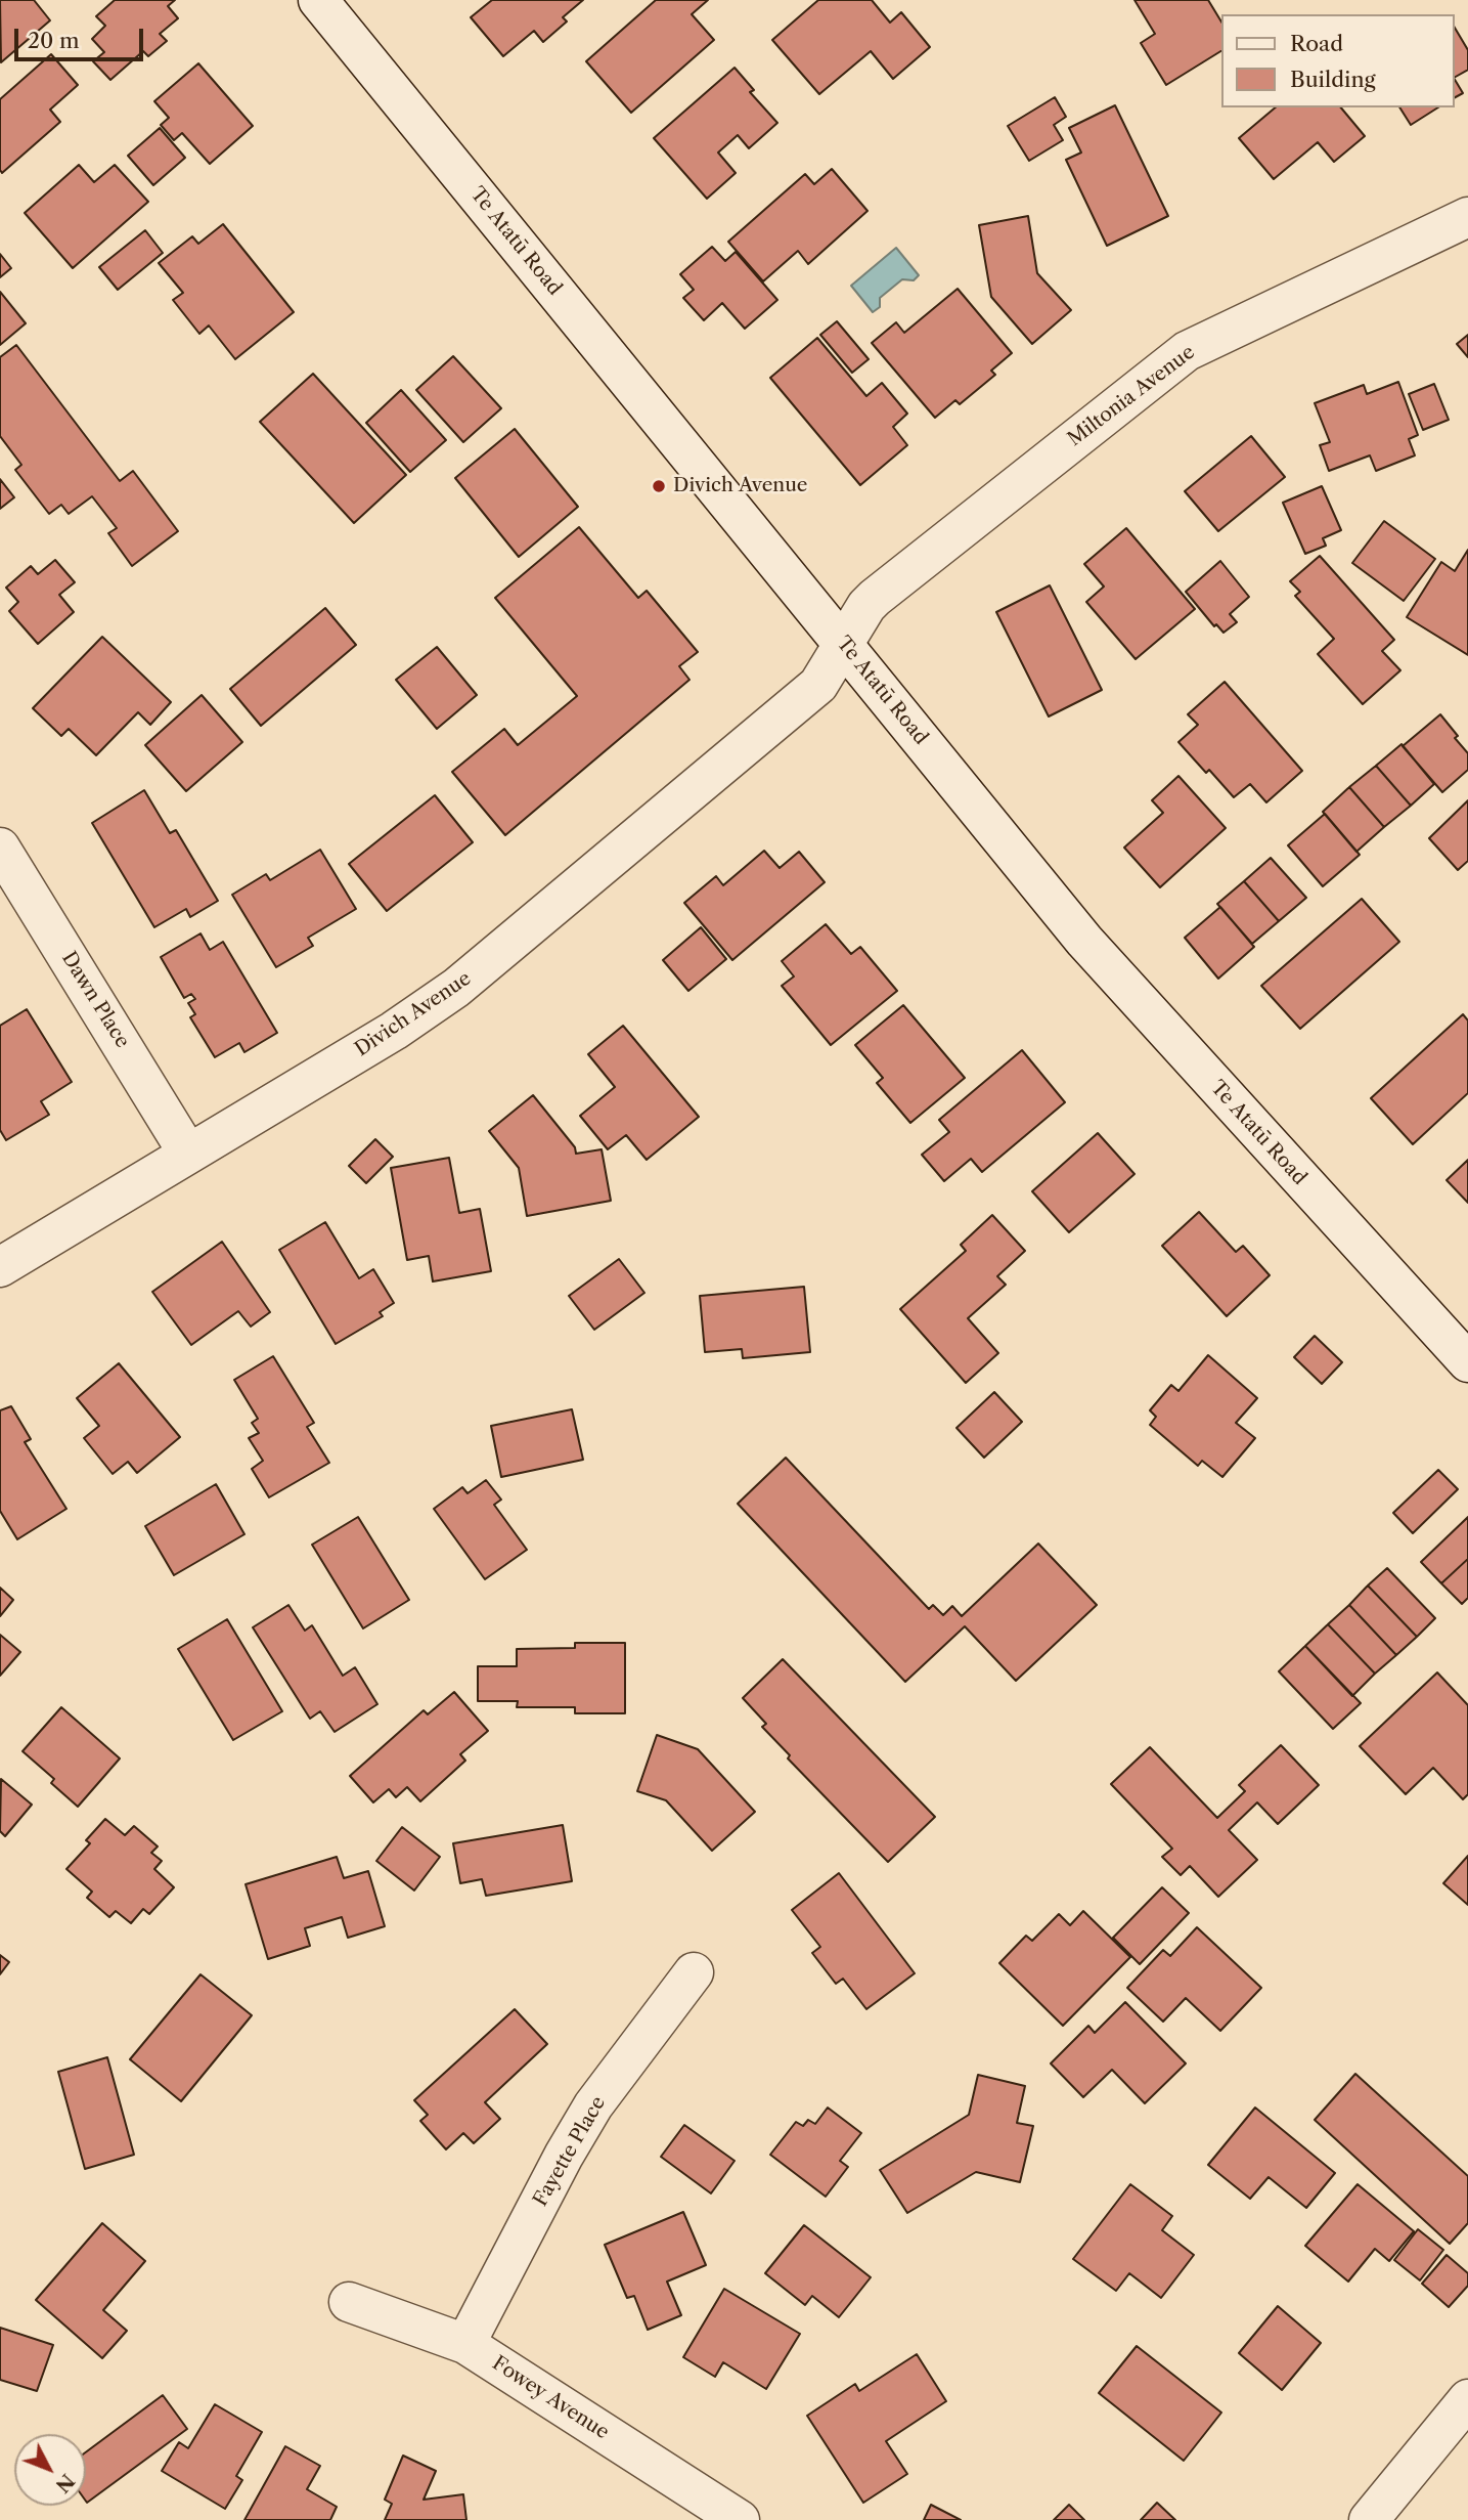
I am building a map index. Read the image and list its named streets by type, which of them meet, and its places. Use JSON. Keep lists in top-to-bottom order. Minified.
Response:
{"streets":{"street":["Te Atatū Road","Miltonia Avenue","Dawn Place","Divich Avenue","Fayette Place","Fowey Avenue"]},"crossings":[["Te Atatū Road","Miltonia Avenue"],["Te Atatū Road","Divich Avenue"],["Miltonia Avenue","Divich Avenue"],["Dawn Place","Divich Avenue"],["Fayette Place","Fowey Avenue"]],"places":["Divich Avenue"],"legend":["Road","Building"],"scale_bar":"20 m","north":"bottom right"}
